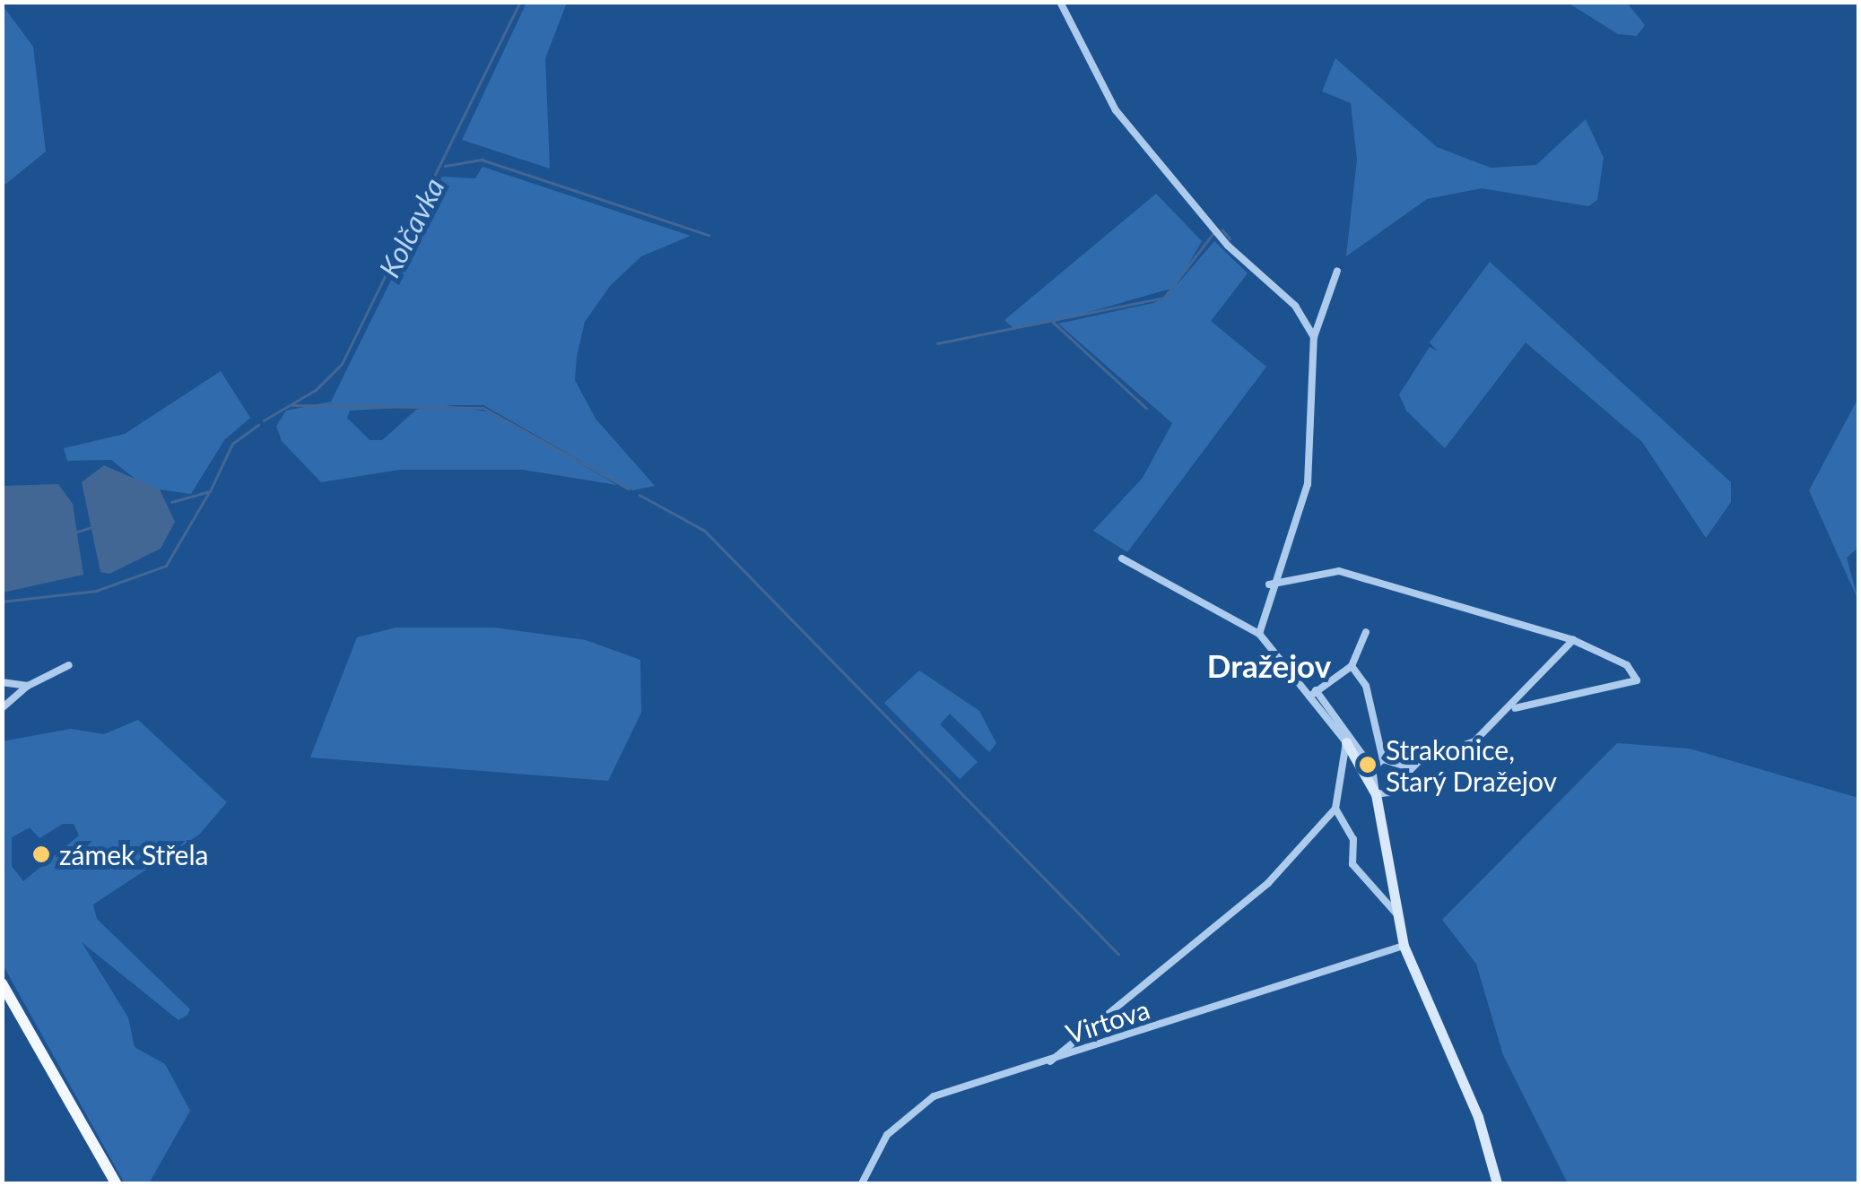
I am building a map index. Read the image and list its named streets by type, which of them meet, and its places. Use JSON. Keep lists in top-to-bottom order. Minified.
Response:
{"streets":{"street":["Virtova"]},"districts":["Dražejov"],"water":["Kolčavka"],"places":["Strakonice, Starý Dražejov","zámek Střela"]}
